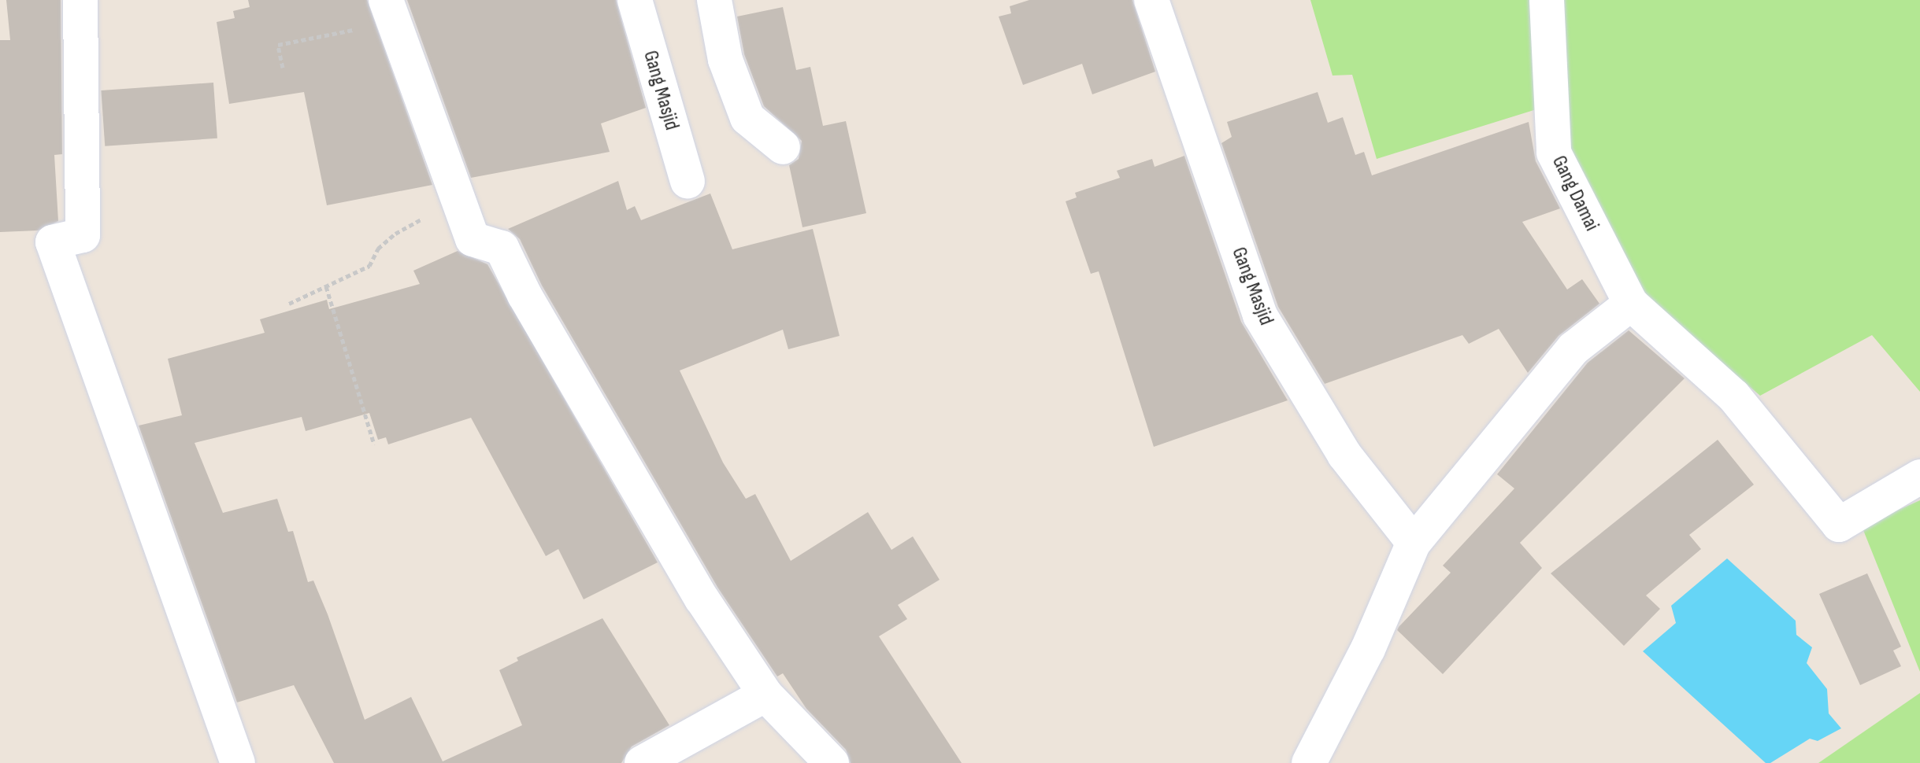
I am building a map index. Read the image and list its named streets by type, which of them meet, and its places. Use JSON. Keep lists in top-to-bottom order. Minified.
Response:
{"streets":{"street":["Gang Masjid","Gang Damai"]}}
